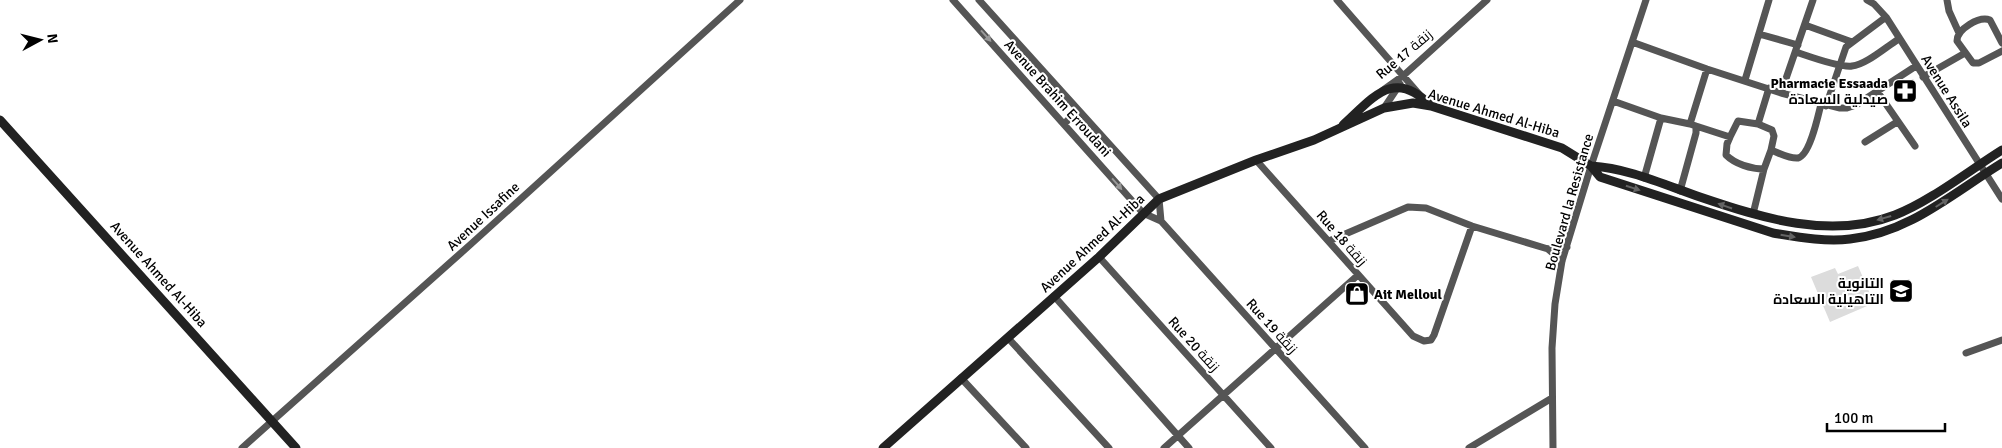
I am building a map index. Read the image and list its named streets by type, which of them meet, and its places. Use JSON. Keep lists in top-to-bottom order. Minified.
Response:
{"streets":{"street":["Rue 17 زنقة","Avenue Assila","Avenue Brahim Erroudani","Avenue Ahmed Al-Hiba","Boulevard la Resistance","Avenue Issafine","Rue 18 زنقة","Rue 19 زنقة","Rue 20 زنقة"]},"crossings":[["Rue 17 زنقة","Avenue Ahmed Al-Hiba"],["Avenue Assila","Avenue Ahmed Al-Hiba"],["Avenue Brahim Erroudani","Avenue Ahmed Al-Hiba"],["Avenue Brahim Erroudani","Rue 19 زنقة"],["Avenue Ahmed Al-Hiba","Boulevard la Resistance"],["Avenue Ahmed Al-Hiba","Avenue Issafine"],["Avenue Ahmed Al-Hiba","Rue 18 زنقة"],["Avenue Ahmed Al-Hiba","Rue 19 زنقة"],["Avenue Ahmed Al-Hiba","Rue 20 زنقة"]],"places":{"pharmacy":["Pharmacie Essaada صيدلية السعادة"],"school or university":["التانوية التاهيلية السعادة"],"shop":["Ait Melloul"]},"scale_bar":"100 m","north":"right"}
